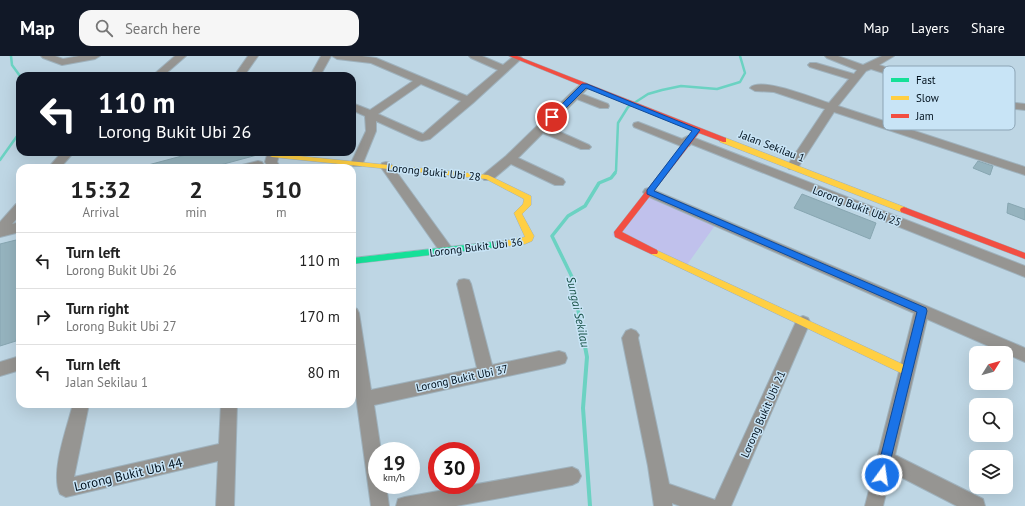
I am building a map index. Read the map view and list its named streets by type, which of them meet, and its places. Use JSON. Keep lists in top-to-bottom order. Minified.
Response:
{"streets":{"street":["Jalan Sekilau 1","Lorong Bukit Ubi 28","Lorong Bukit Ubi 25","Lorong Bukit Ubi 36","Lorong Bukit Ubi 37","Lorong Bukit Ubi 21","Lorong Bukit Ubi 44"]},"crossings":[["Jalan Sekilau 1","Lorong Bukit Ubi 28"],["Lorong Bukit Ubi 28","Lorong Bukit Ubi 36"]],"water":["Sungai Sekilau"],"legend":["Fast","Slow","Jam"],"north":"top right","page":{"header":"Map","search":"Search here","nav":["Map","Layers","Share"],"turn":["110 m","Lorong Bukit Ubi 26"],"eta":["15:32","Arrival","2","min","510","m"],"list":[{"name":"Turn left","note":"Lorong Bukit Ubi 26","value":"110 m"},{"name":"Turn right","note":"Lorong Bukit Ubi 27","value":"170 m"},{"name":"Turn left","note":"Jalan Sekilau 1","value":"80 m"}],"speed":"19 km/h","limit":"30"}}
